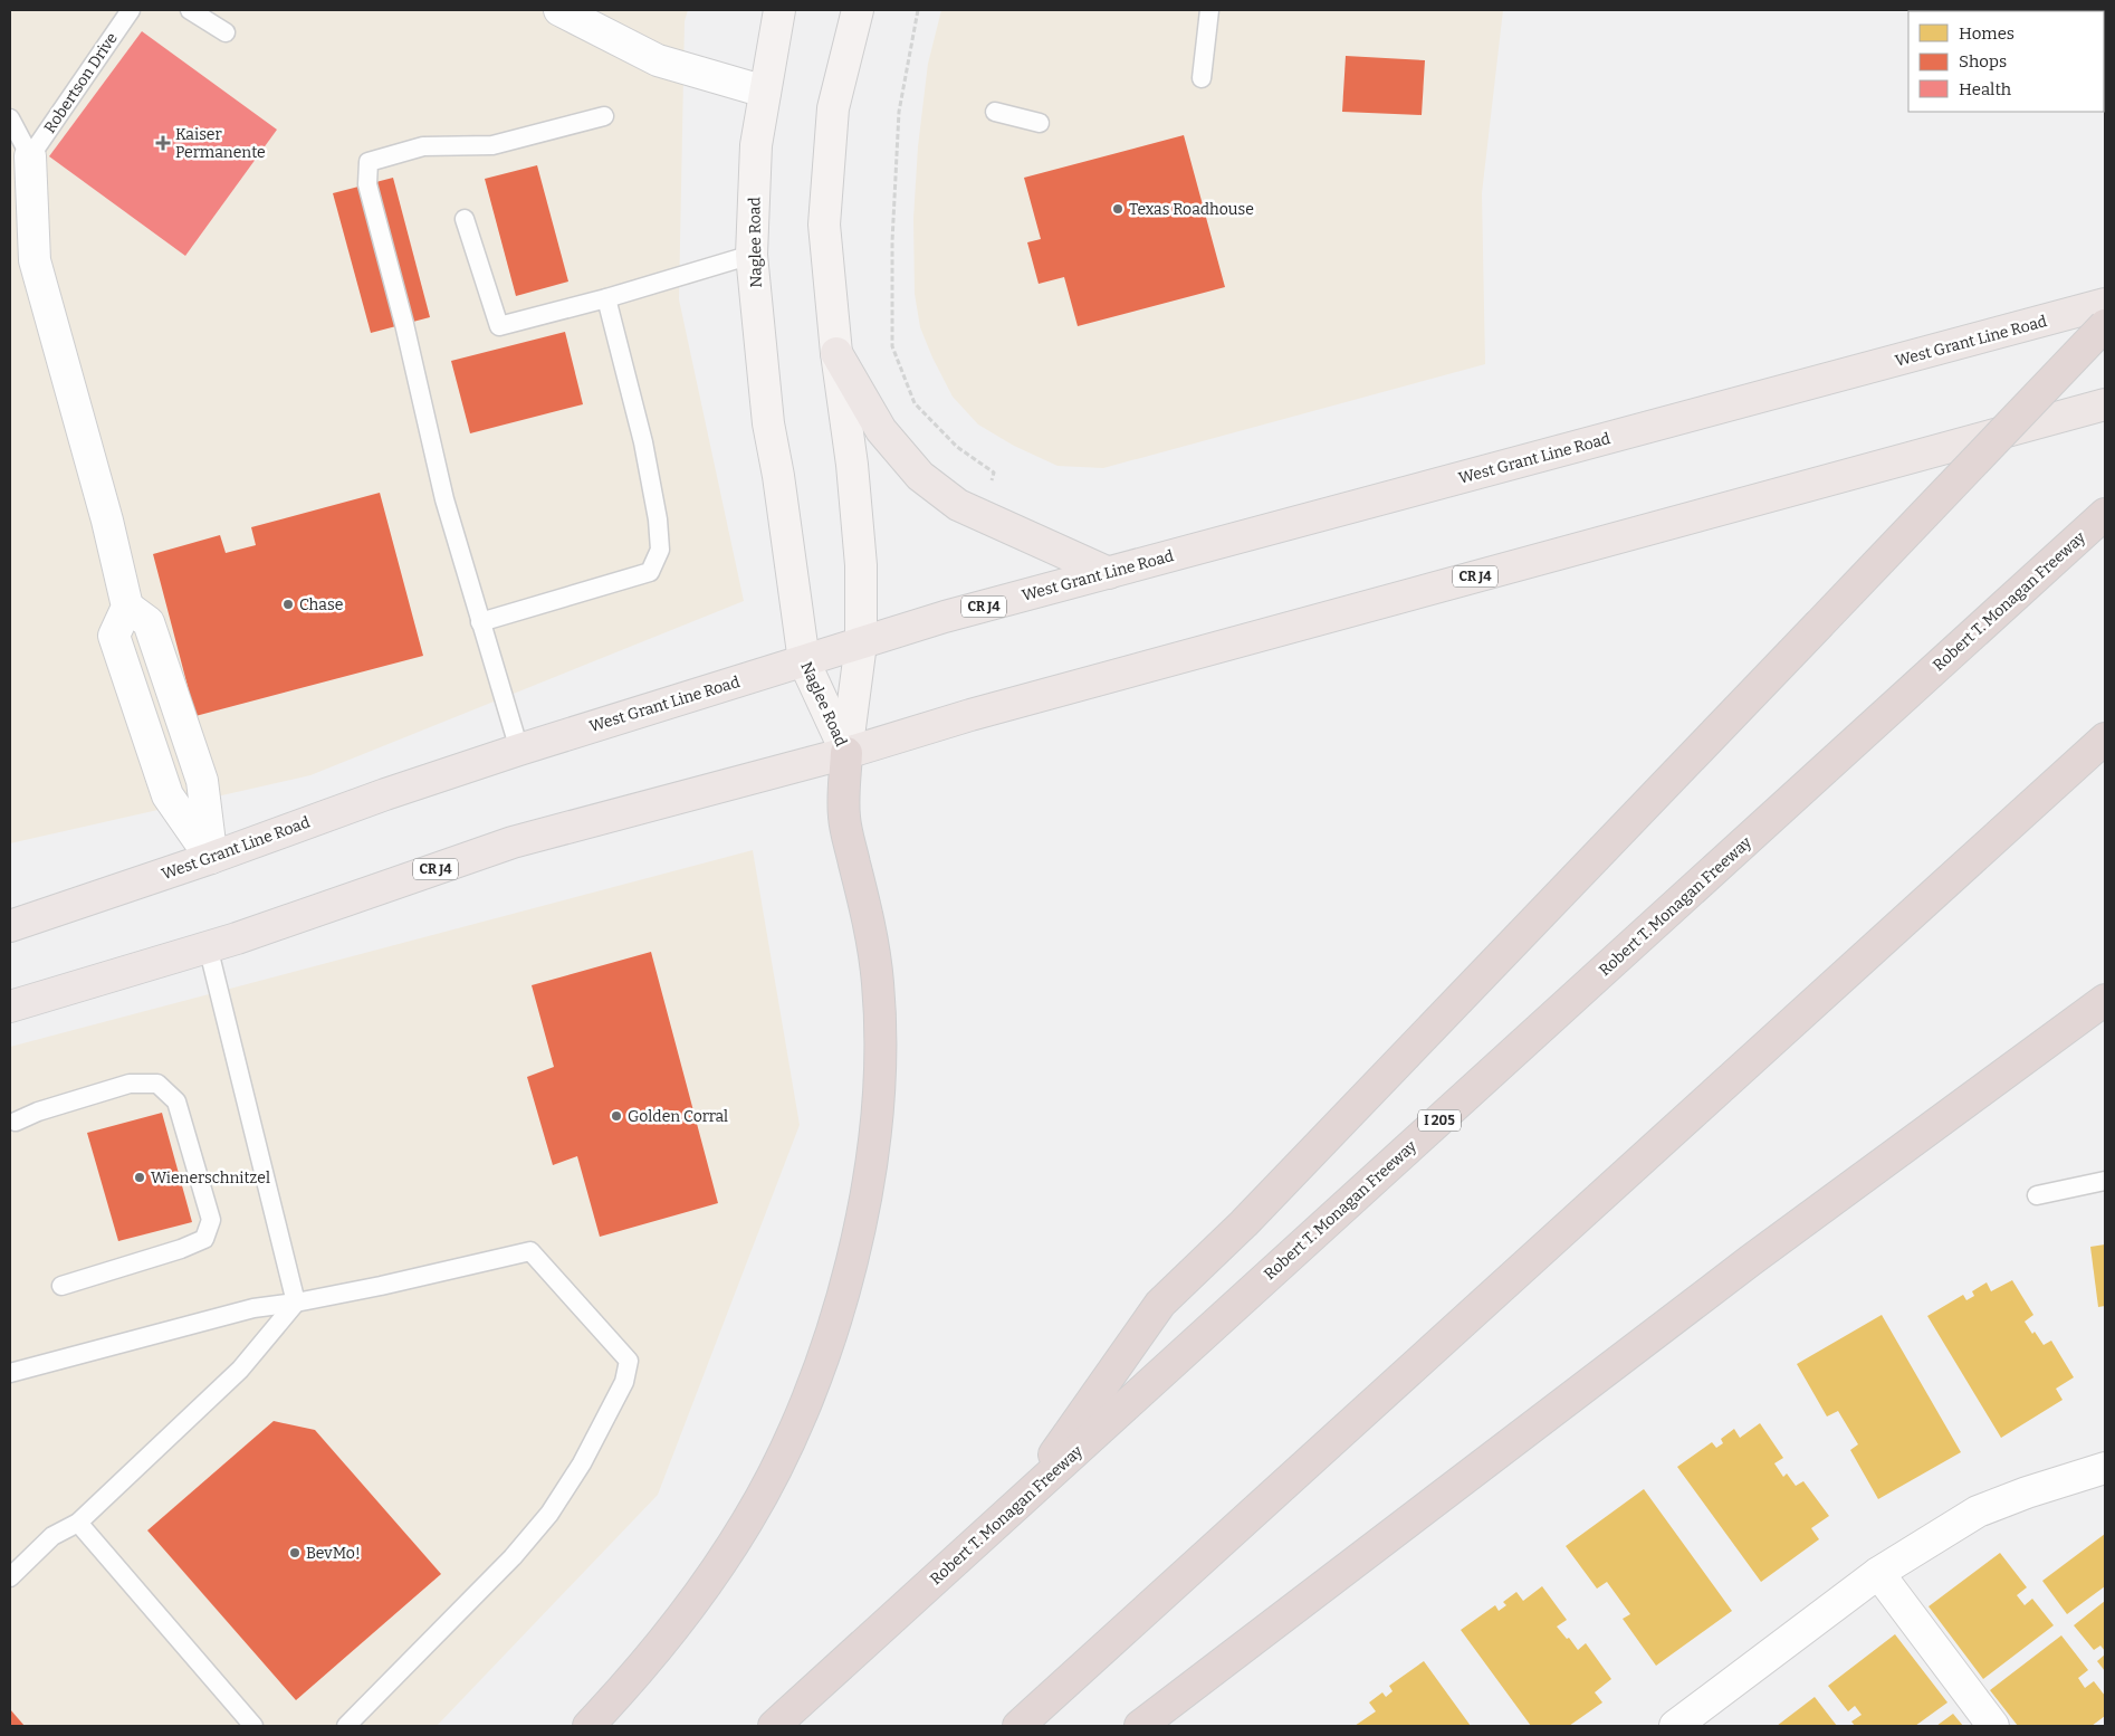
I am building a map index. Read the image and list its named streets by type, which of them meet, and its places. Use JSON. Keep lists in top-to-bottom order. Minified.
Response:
{"streets":{"highway":["Robert T. Monagan Freeway","I 205"],"main road":["Naglee Road","West Grant Line Road","CR J4"],"lane":["Robertson Drive"]},"crossings":[["Naglee Road","West Grant Line Road"],["Naglee Road","CR J4"]],"places":{"health":["Kaiser Permanente"],"other":["Texas Roadhouse","Chase","Golden Corral","Wienerschnitzel","BevMo!"]},"legend":["Homes","Shops","Health"]}
